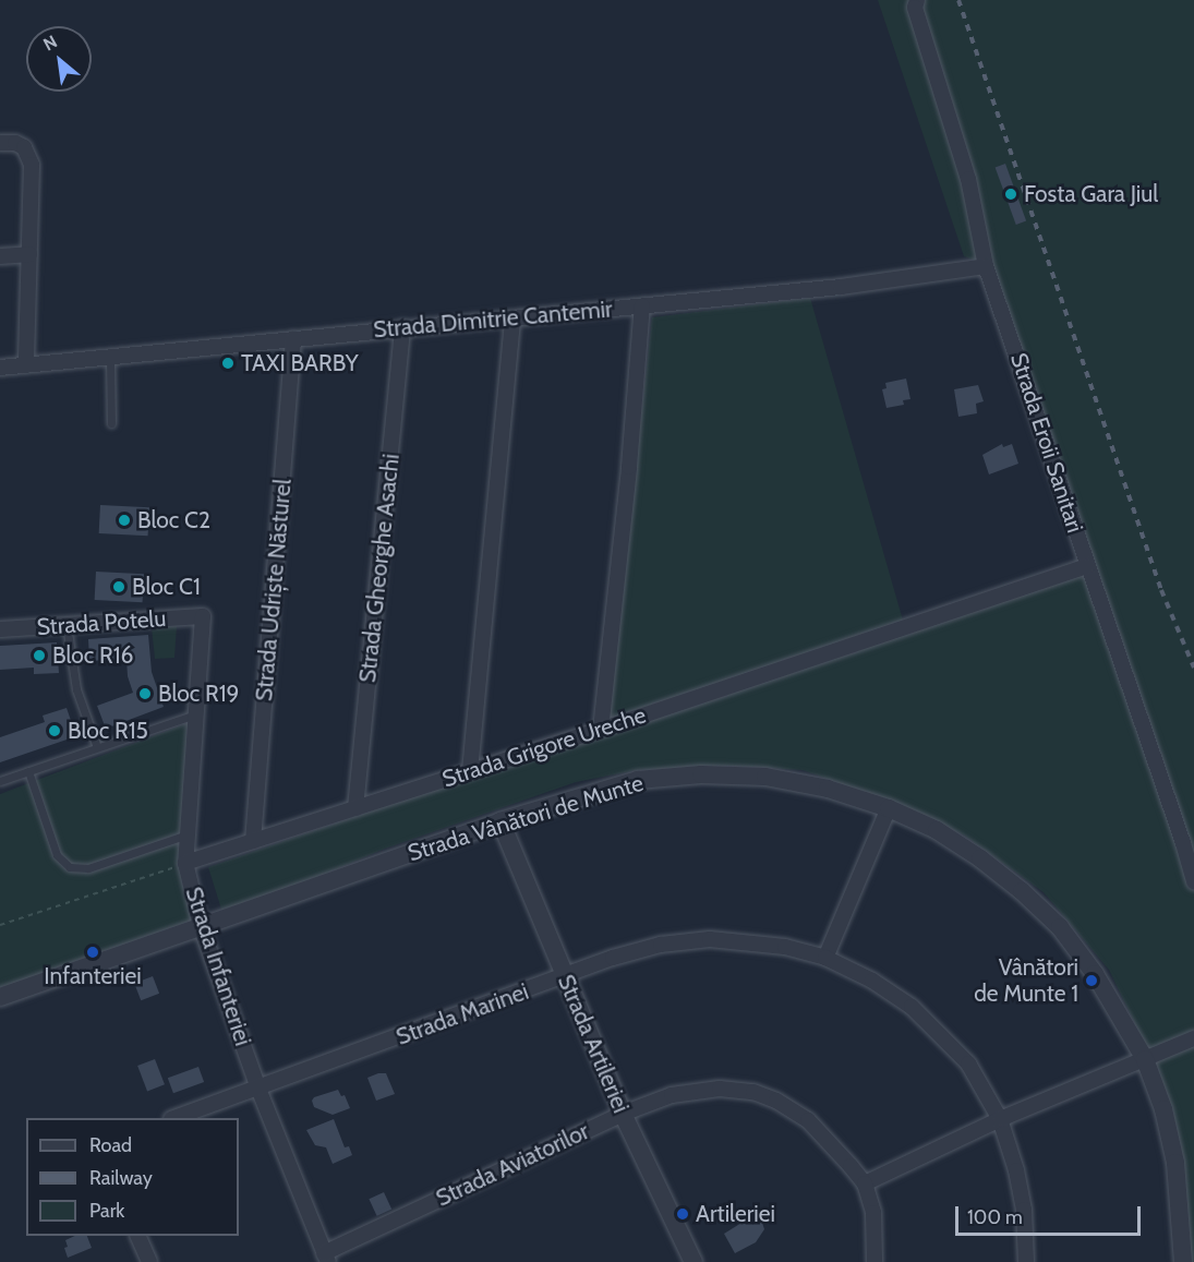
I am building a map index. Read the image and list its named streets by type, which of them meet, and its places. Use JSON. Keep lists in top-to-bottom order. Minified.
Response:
{"streets":{"street":["Strada Dimitrie Cantemir","Strada Eroii Sanitari","Strada Gheorghe Asachi","Strada Udriște Năsturel","Strada Potelu","Strada Grigore Ureche","Strada Vânători de Munte","Strada Infanteriei","Strada Marinei","Strada Artileriei","Strada Aviatorilor"]},"crossings":[["Strada Dimitrie Cantemir","Strada Eroii Sanitari"],["Strada Dimitrie Cantemir","Strada Gheorghe Asachi"],["Strada Dimitrie Cantemir","Strada Udriște Năsturel"],["Strada Eroii Sanitari","Strada Grigore Ureche"],["Strada Gheorghe Asachi","Strada Grigore Ureche"],["Strada Udriște Năsturel","Strada Grigore Ureche"],["Strada Potelu","Strada Infanteriei"],["Strada Grigore Ureche","Strada Infanteriei"],["Strada Vânători de Munte","Strada Infanteriei"],["Strada Vânători de Munte","Strada Artileriei"],["Strada Infanteriei","Strada Marinei"],["Strada Infanteriei","Strada Aviatorilor"],["Strada Marinei","Strada Artileriei"],["Strada Artileriei","Strada Aviatorilor"]],"places":["Fosta Gara Jiul","TAXI BARBY","Bloc C2","Bloc C1","Bloc R16","Bloc R19","Bloc R15","Infanteriei","Vânători de Munte 1","Artileriei"],"legend":["Road","Railway","Park"],"scale_bar":"100 m","north":"top left"}
